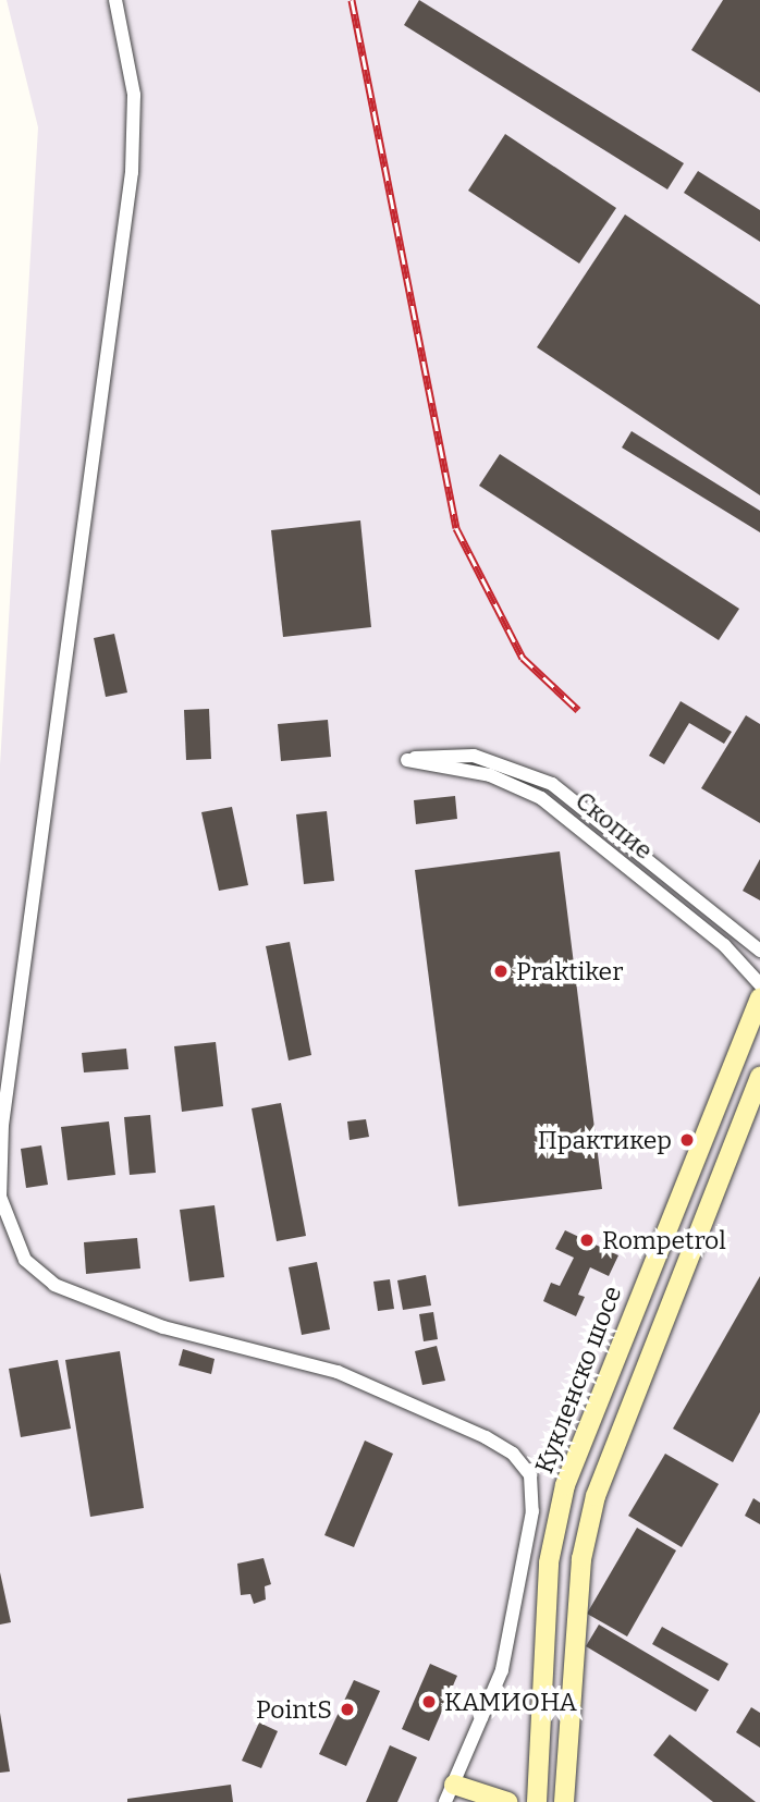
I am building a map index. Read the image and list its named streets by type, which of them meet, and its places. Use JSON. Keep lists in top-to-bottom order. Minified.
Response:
{"streets":{"main road":["Кукленско шосе"],"street":["Скопие"]},"places":["Praktiker","Практикер","Rompetrol","КАМИОНА","PointS"]}
